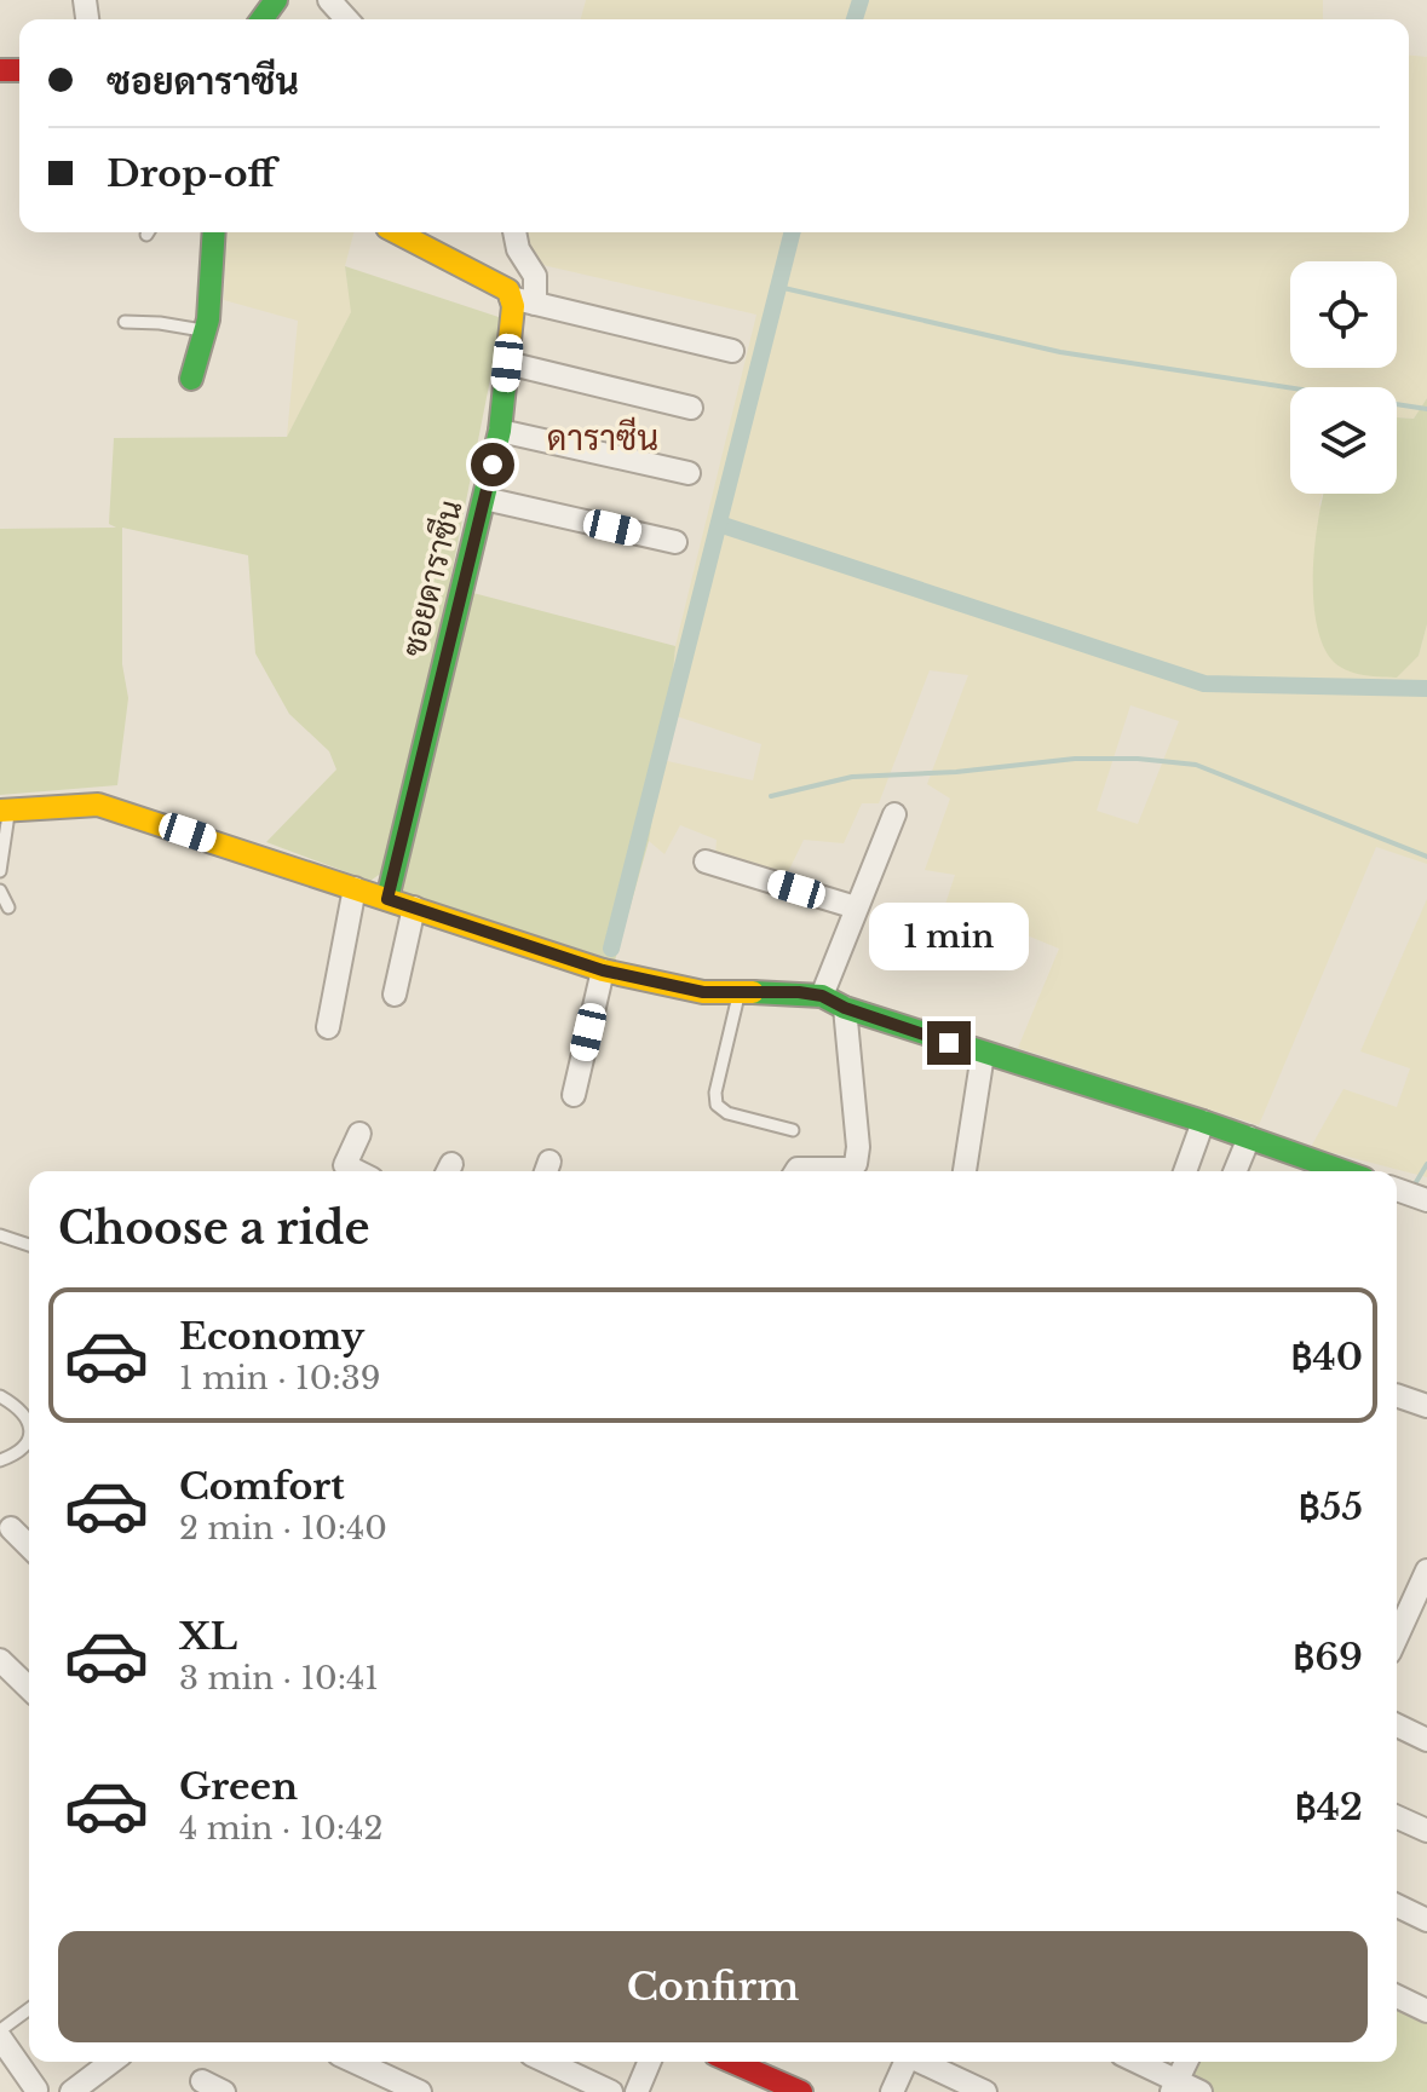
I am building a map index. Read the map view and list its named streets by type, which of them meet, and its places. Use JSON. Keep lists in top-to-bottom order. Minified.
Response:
{"streets":{"street":["ซอยดาราซีน"]},"districts":["ดาราซีน"],"page":{"banner":["ซอยดาราซีน","Drop-off"],"bubble":"1 min","heading":"Choose a ride","list":[{"name":"Economy","note":"1 min · 10:39","value":"฿40"},{"name":"Comfort","note":"2 min · 10:40","value":"฿55"},{"name":"XL","note":"3 min · 10:41","value":"฿69"},{"name":"Green","note":"4 min · 10:42","value":"฿42"}],"buttons":"Confirm"}}
